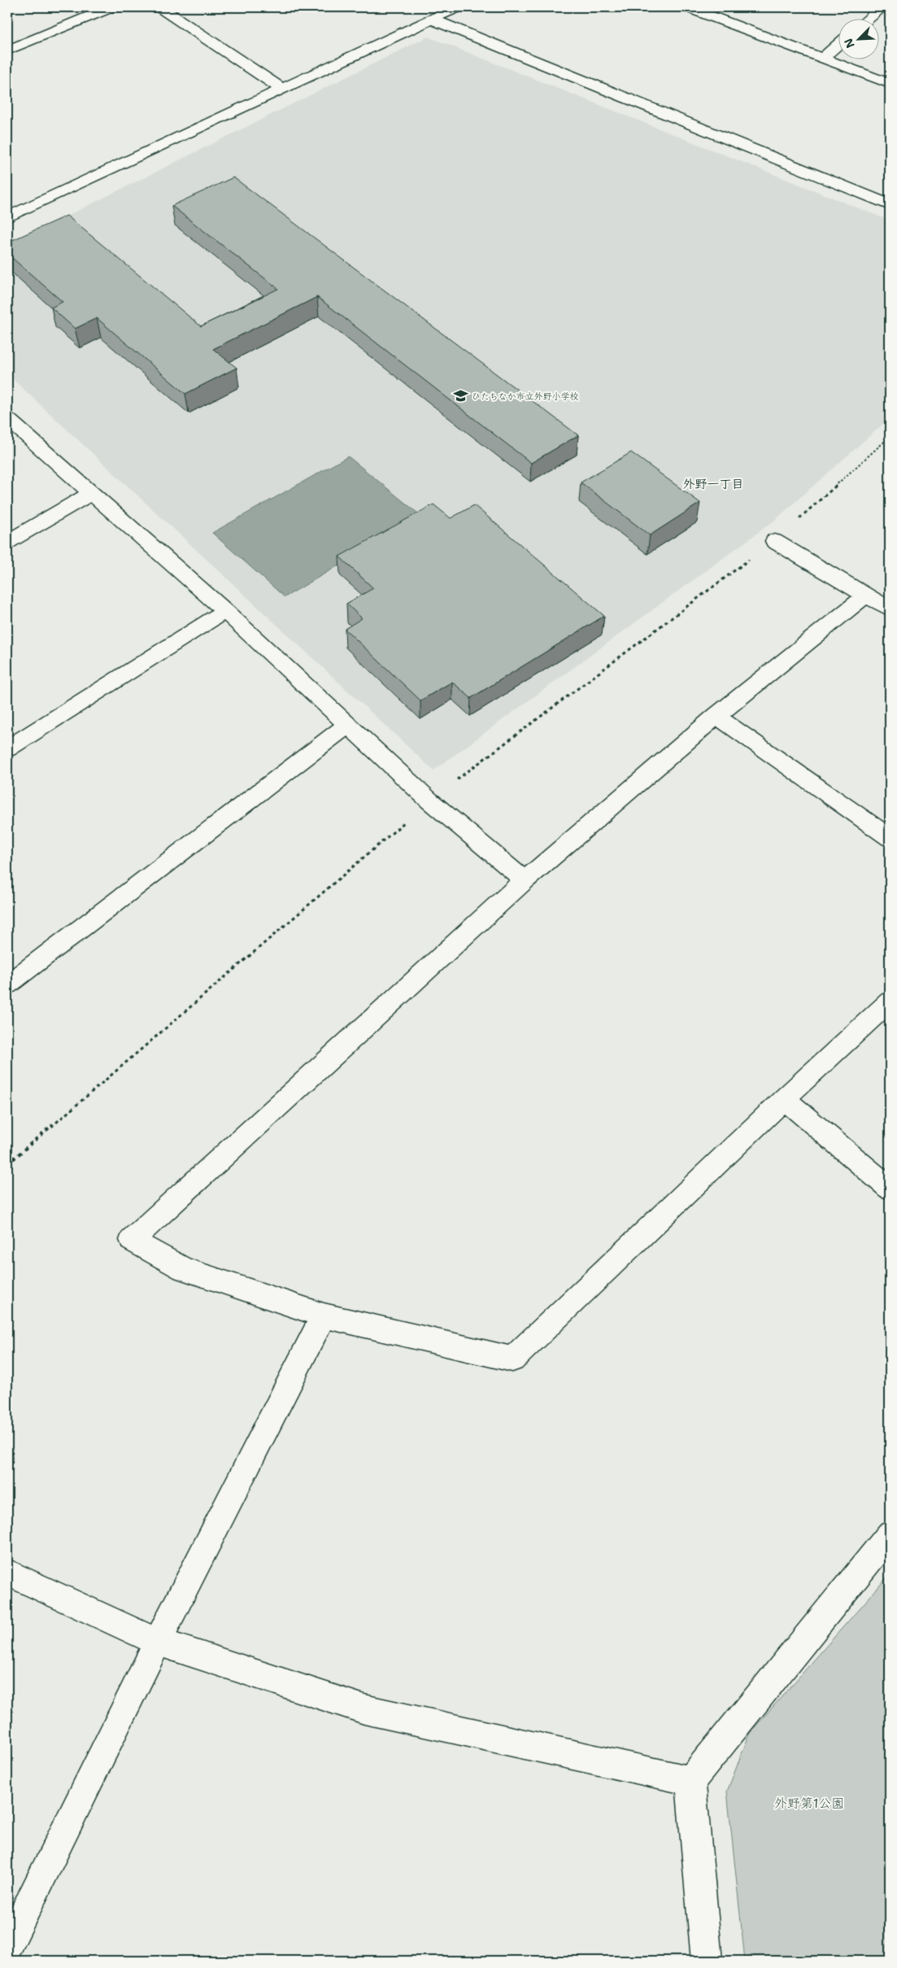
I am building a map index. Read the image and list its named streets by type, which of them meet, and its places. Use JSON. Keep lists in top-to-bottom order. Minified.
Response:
{"districts":["外野一丁目"],"parks":["外野第1公園"],"places":{"school or university":["ひたちなか市立外野小学校"]},"north":"bottom left"}
